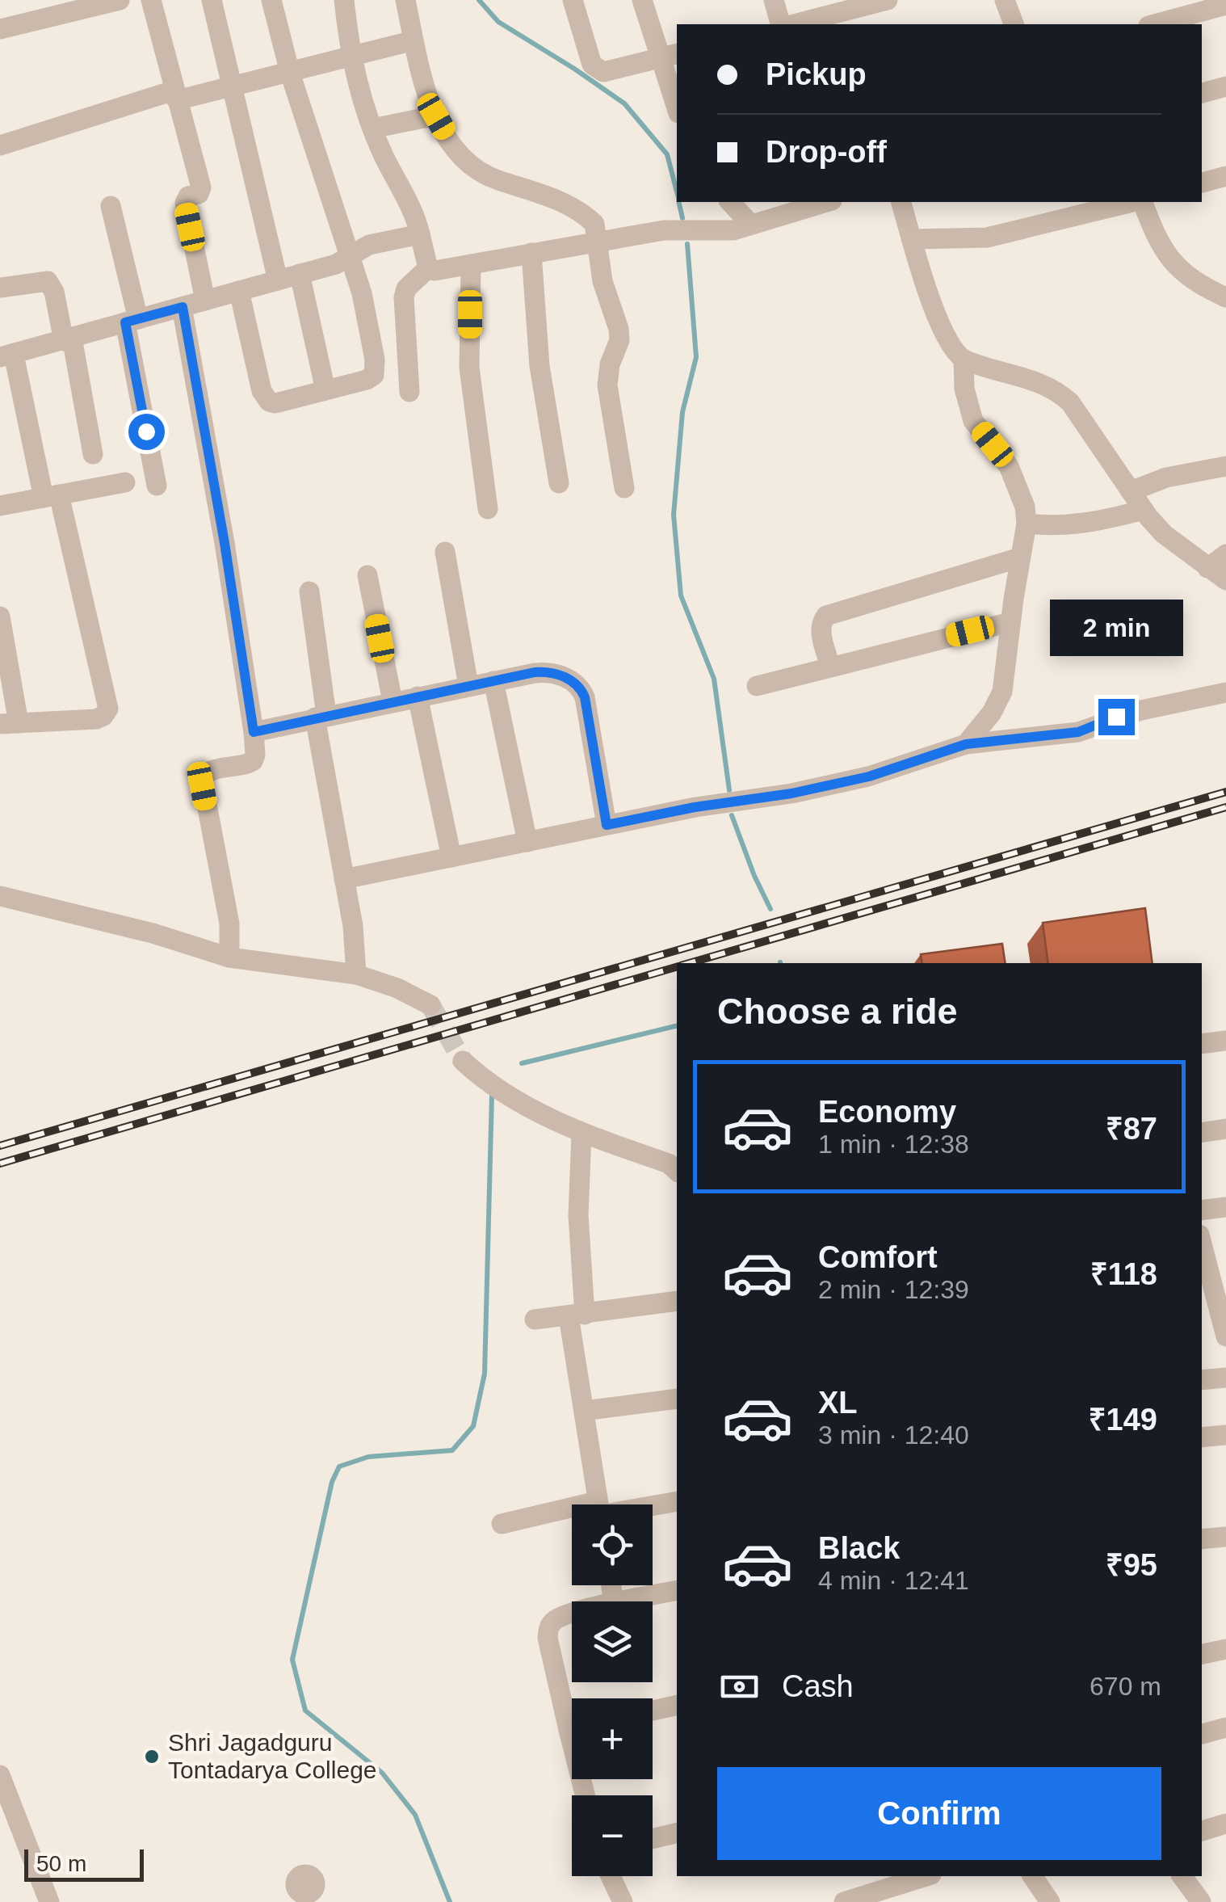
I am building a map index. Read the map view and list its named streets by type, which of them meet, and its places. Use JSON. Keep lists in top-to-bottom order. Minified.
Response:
{"places":["Shri Jagadguru Tontadarya College"],"scale_bar":"50 m","page":{"banner":["Pickup","Drop-off"],"bubble":"2 min","heading":"Choose a ride","list":[{"name":"Economy","note":"1 min · 12:38","value":"₹87"},{"name":"Comfort","note":"2 min · 12:39","value":"₹118"},{"name":"XL","note":"3 min · 12:40","value":"₹149"},{"name":"Black","note":"4 min · 12:41","value":"₹95"}],"map_buttons":["+","−"],"pay":["Cash","670 m"],"buttons":"Confirm","scale":"50 m"}}
